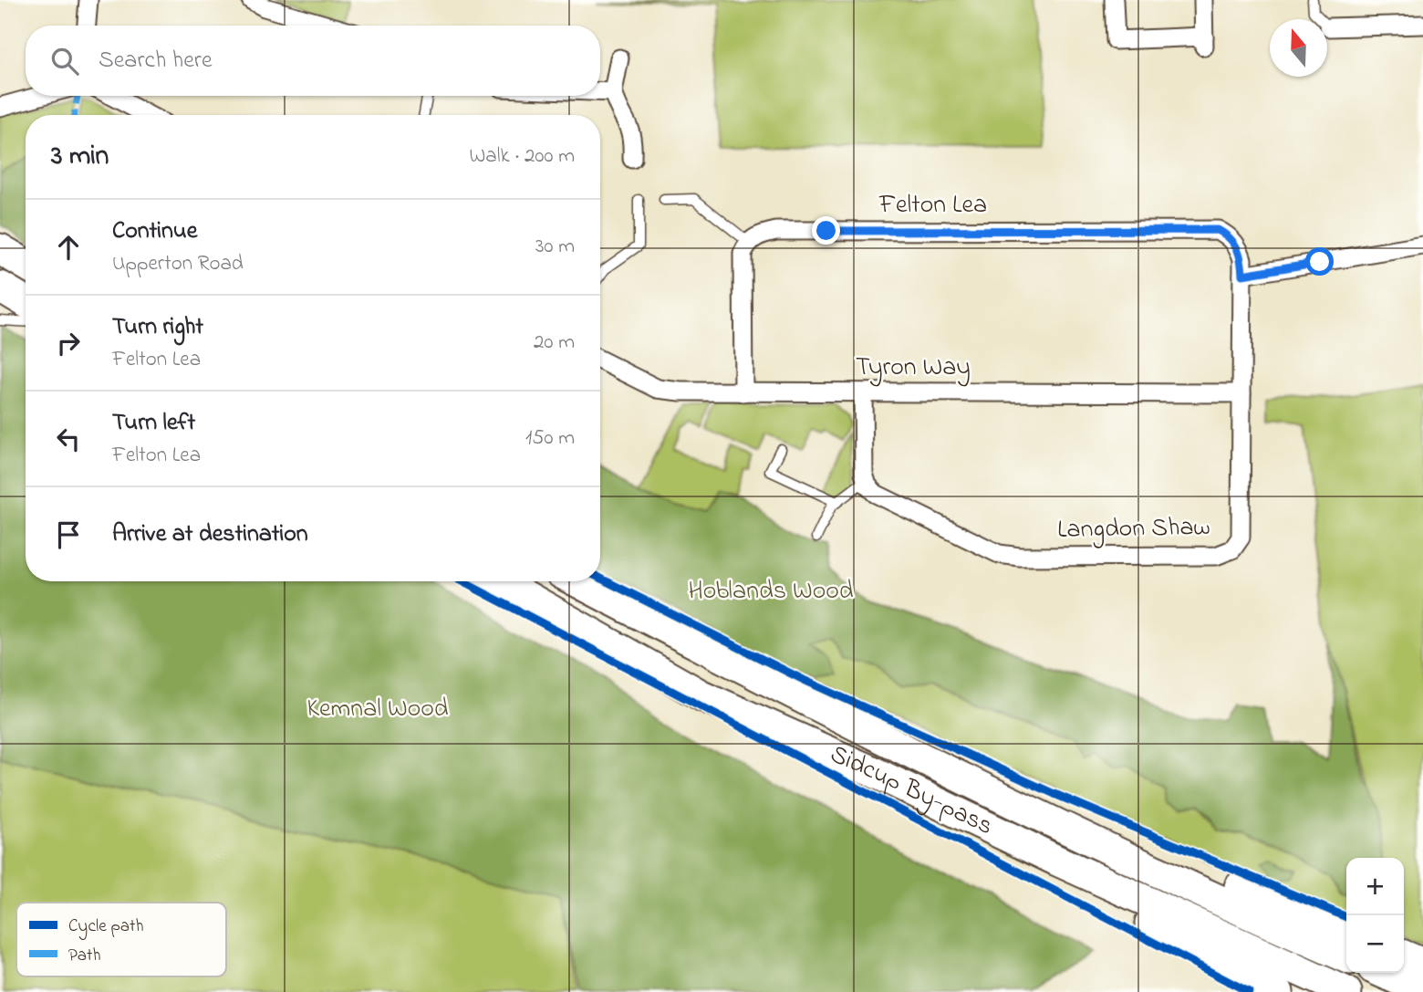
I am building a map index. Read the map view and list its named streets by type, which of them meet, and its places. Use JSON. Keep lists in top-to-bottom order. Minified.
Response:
{"streets":{"highway":["Sidcup By-pass"],"street":["Felton Lea","Tyron Way","Langdon Shaw"]},"crossings":[["Felton Lea","Langdon Shaw"],["Tyron Way","Langdon Shaw"]],"parks":["Hoblands Wood","Kemnal Wood"],"legend":["Cycle path","Path"],"north":"top","page":{"search":"Search here","heading":["3 min","Walk · 200 m"],"list":[["Continue","Upperton Road","30 m"],["Turn right","Felton Lea","20 m"],["Turn left","Felton Lea","150 m"],"Arrive at destination"],"map_buttons":["+","−"]}}
